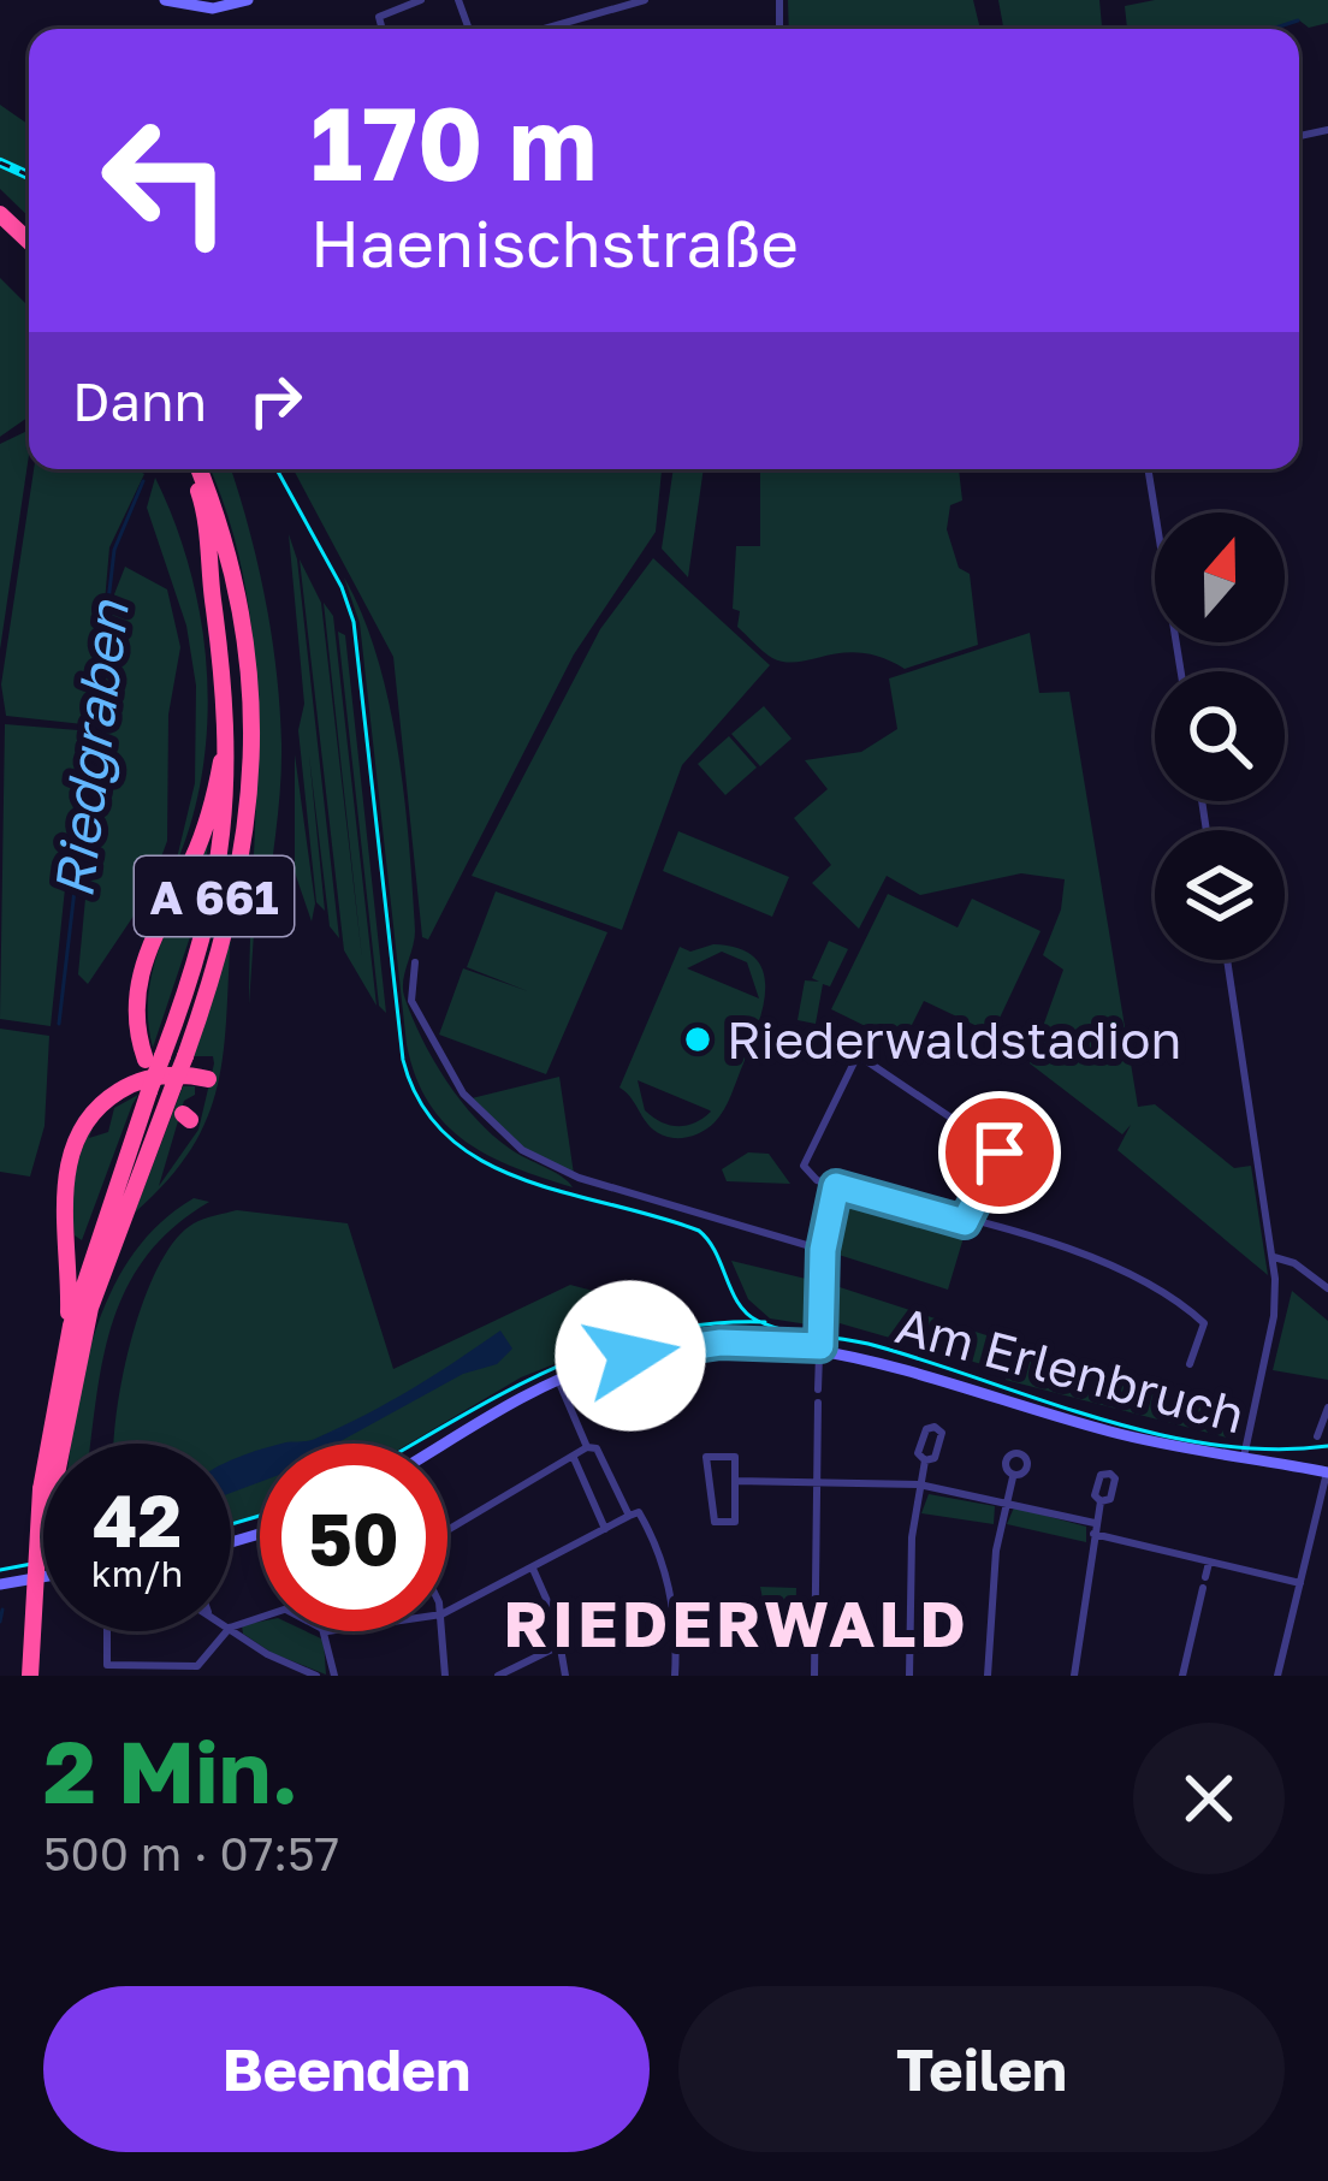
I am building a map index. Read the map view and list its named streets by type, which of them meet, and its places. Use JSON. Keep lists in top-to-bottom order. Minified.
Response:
{"streets":{"highway":["A 661"],"main road":["Am Erlenbruch"]},"districts":["RIEDERWALD"],"water":["Riedgraben"],"places":["Riederwaldstadion"],"north":"top","page":{"turn":["170 m","Haenischstraße"],"then":"Dann","speed":"42 km/h","limit":"50","heading":["2 Min.","500 m · 07:57"],"buttons":["Beenden","Teilen"]}}
